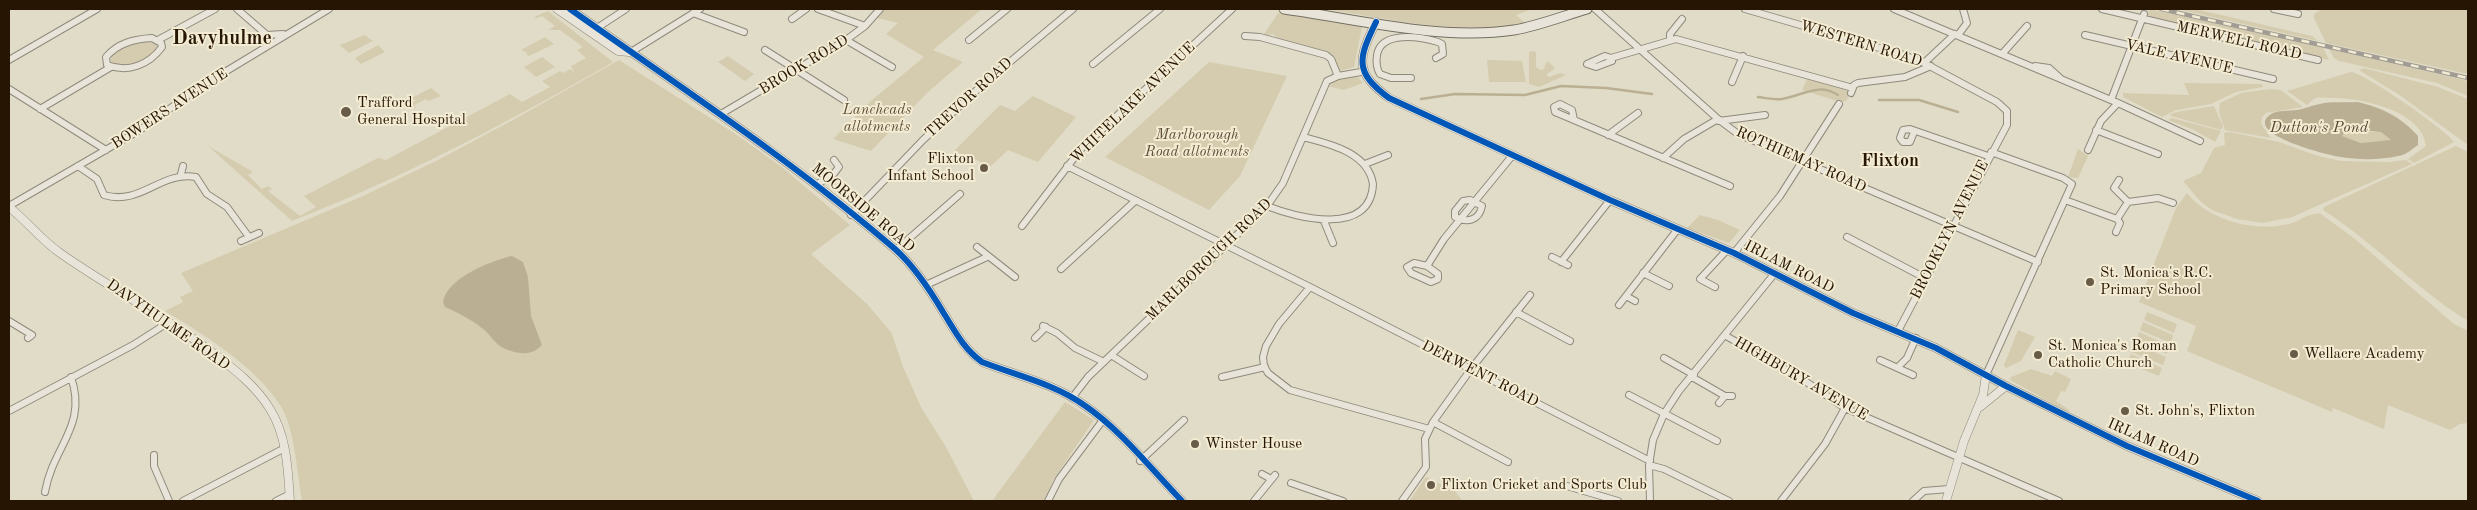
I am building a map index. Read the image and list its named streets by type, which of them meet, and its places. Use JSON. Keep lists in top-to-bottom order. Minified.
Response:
{"streets":{"street":["MERWELL ROAD","WESTERN ROAD","VALE AVENUE","BROOK ROAD","TREVOR ROAD","WHITELAKE AVENUE","BOWERS AVENUE","ROTHIEMAY ROAD","MOORSIDE ROAD","BROOKLYN AVENUE","MARLBOROUGH ROAD","IRLAM ROAD","DAVYHULME ROAD","DERWENT ROAD","HIGHBURY AVENUE"]},"crossings":[["WESTERN ROAD","BROOKLYN AVENUE"],["BROOK ROAD","MOORSIDE ROAD"],["TREVOR ROAD","MOORSIDE ROAD"],["WHITELAKE AVENUE","DERWENT ROAD"],["BOWERS AVENUE","DAVYHULME ROAD"],["ROTHIEMAY ROAD","BROOKLYN AVENUE"],["MOORSIDE ROAD","MARLBOROUGH ROAD"],["BROOKLYN AVENUE","IRLAM ROAD"],["MARLBOROUGH ROAD","DERWENT ROAD"]],"districts":["Davyhulme","Flixton"],"water":["Dutton's Pond"],"parks":["Laneheads allotments","Marlborough Road allotments"],"places":["Trafford General Hospital","Flixton Infant School","St. Monica's R.C. Primary School","Wellacre Academy","St. Monica's Roman Catholic Church","St. John's, Flixton","Winster House","Flixton Cricket and Sports Club"]}
